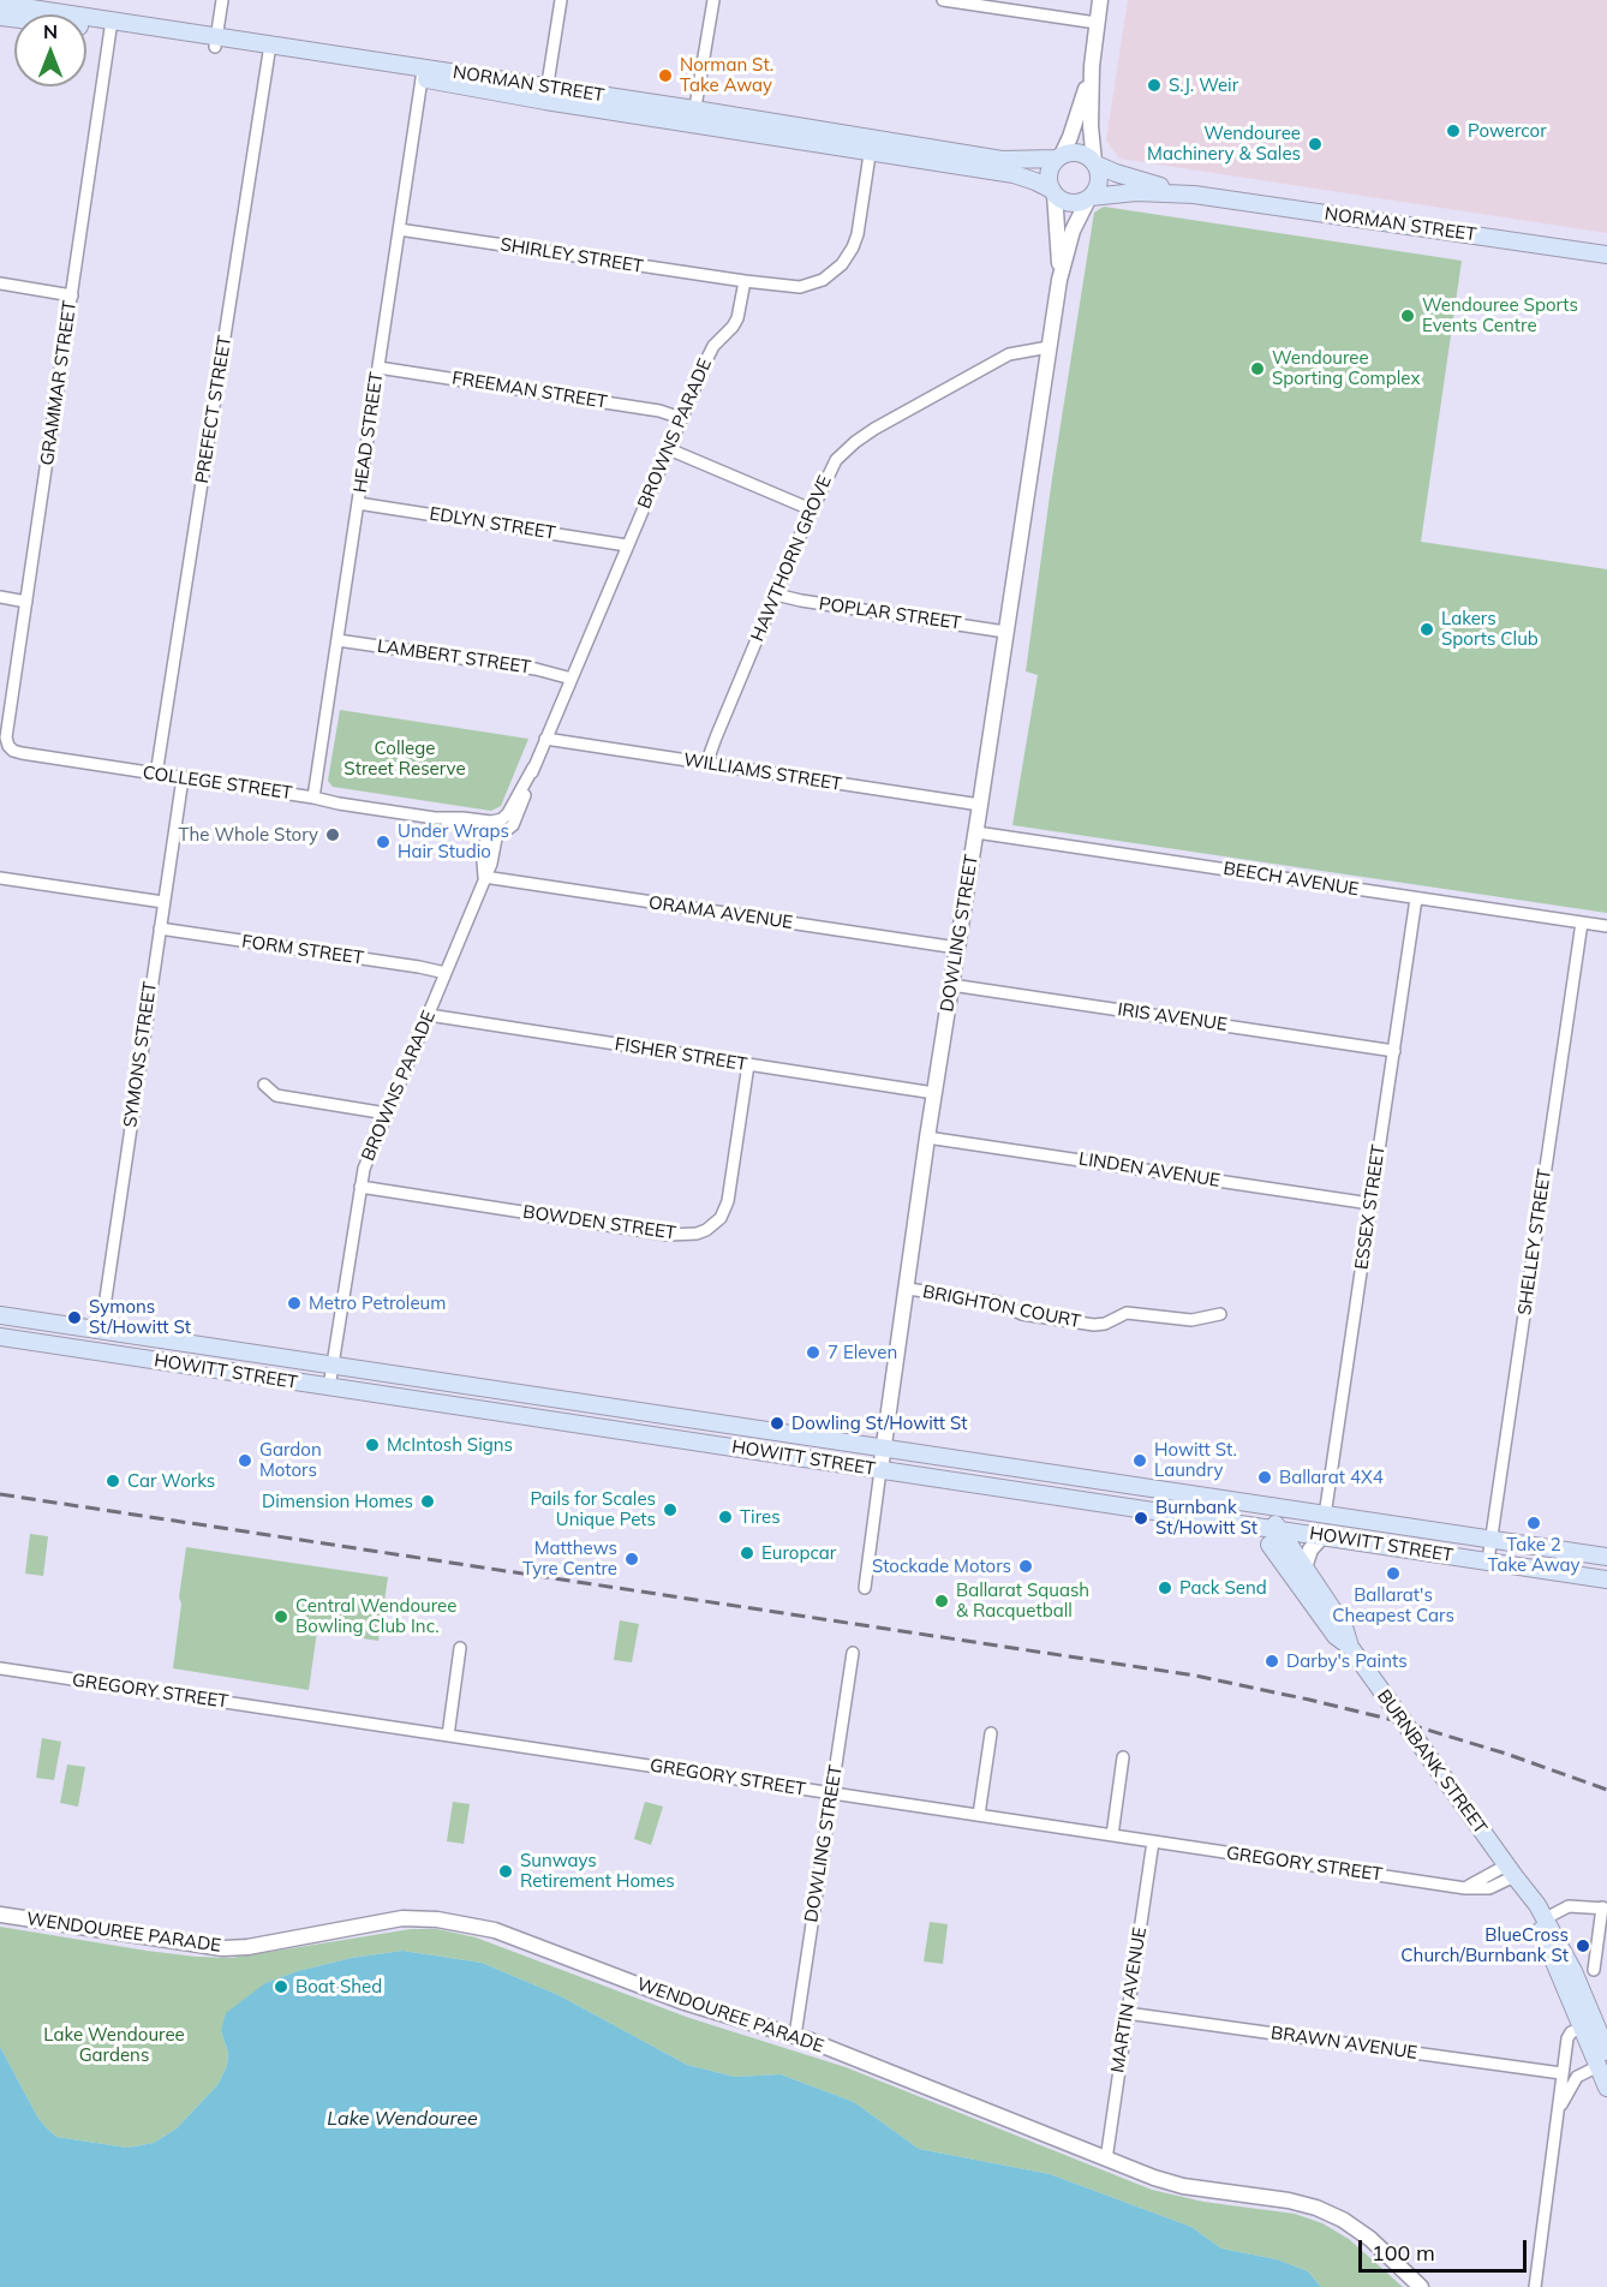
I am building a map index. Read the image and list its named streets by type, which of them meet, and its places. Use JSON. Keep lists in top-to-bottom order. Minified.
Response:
{"streets":{"main road":["NORMAN STREET","HOWITT STREET","BURNBANK STREET"],"street":["SHIRLEY STREET","GRAMMAR STREET","FREEMAN STREET","PREFECT STREET","HEAD STREET","BROWNS PARADE","EDLYN STREET","HAWTHORN GROVE","POPLAR STREET","LAMBERT STREET","WILLIAMS STREET","COLLEGE STREET","BEECH AVENUE","ORAMA AVENUE","DOWLING STREET","FORM STREET","IRIS AVENUE","SYMONS STREET","FISHER STREET","LINDEN AVENUE","ESSEX STREET","BOWDEN STREET","SHELLEY STREET","BRIGHTON COURT","GREGORY STREET","WENDOUREE PARADE","MARTIN AVENUE","BRAWN AVENUE"]},"crossings":[["NORMAN STREET","GRAMMAR STREET"],["NORMAN STREET","PREFECT STREET"],["NORMAN STREET","HEAD STREET"],["NORMAN STREET","DOWLING STREET"],["SHIRLEY STREET","HEAD STREET"],["SHIRLEY STREET","BROWNS PARADE"],["GRAMMAR STREET","COLLEGE STREET"],["FREEMAN STREET","HEAD STREET"],["FREEMAN STREET","BROWNS PARADE"],["PREFECT STREET","COLLEGE STREET"],["HEAD STREET","EDLYN STREET"],["HEAD STREET","LAMBERT STREET"],["HEAD STREET","COLLEGE STREET"],["BROWNS PARADE","EDLYN STREET"],["BROWNS PARADE","LAMBERT STREET"],["BROWNS PARADE","WILLIAMS STREET"],["BROWNS PARADE","COLLEGE STREET"],["BROWNS PARADE","ORAMA AVENUE"],["BROWNS PARADE","FORM STREET"],["BROWNS PARADE","FISHER STREET"],["BROWNS PARADE","BOWDEN STREET"],["BROWNS PARADE","HOWITT STREET"],["HAWTHORN GROVE","POPLAR STREET"],["HAWTHORN GROVE","WILLIAMS STREET"],["HAWTHORN GROVE","DOWLING STREET"],["POPLAR STREET","DOWLING STREET"],["WILLIAMS STREET","DOWLING STREET"],["COLLEGE STREET","SYMONS STREET"],["BEECH AVENUE","DOWLING STREET"],["BEECH AVENUE","ESSEX STREET"],["BEECH AVENUE","SHELLEY STREET"],["ORAMA AVENUE","DOWLING STREET"],["DOWLING STREET","IRIS AVENUE"],["DOWLING STREET","FISHER STREET"],["DOWLING STREET","LINDEN AVENUE"],["DOWLING STREET","BRIGHTON COURT"],["DOWLING STREET","HOWITT STREET"],["DOWLING STREET","GREGORY STREET"],["DOWLING STREET","WENDOUREE PARADE"],["FORM STREET","SYMONS STREET"],["IRIS AVENUE","ESSEX STREET"],["SYMONS STREET","HOWITT STREET"],["FISHER STREET","BOWDEN STREET"],["LINDEN AVENUE","ESSEX STREET"],["ESSEX STREET","HOWITT STREET"],["SHELLEY STREET","HOWITT STREET"],["HOWITT STREET","BURNBANK STREET"],["GREGORY STREET","BURNBANK STREET"],["GREGORY STREET","MARTIN AVENUE"],["WENDOUREE PARADE","MARTIN AVENUE"],["MARTIN AVENUE","BRAWN AVENUE"]],"water":["Lake Wendouree"],"parks":["College Street Reserve","Lake Wendouree Gardens"],"places":["Norman St. Take Away","S.J. Weir","Powercor","Wendouree Machinery & Sales","Wendouree Sports Events Centre","Wendouree Sporting Complex","Lakers Sports Club","The Whole Story","Under Wraps Hair Studio","Metro Petroleum","Symons St/Howitt St","7 Eleven","Dowling St/Howitt St","McIntosh Signs","Gardon Motors","Howitt St. Laundry","Ballarat 4X4","Car Works","Dimension Homes","Pails for Scales Unique Pets","Tires","Burnbank St/Howitt St","Take 2 Take Away","Europcar","Matthews Tyre Centre","Stockade Motors","Ballarat's Cheapest Cars","Pack Send","Ballarat Squash & Racquetball","Central Wendouree Bowling Club Inc.","Darby's Paints","Sunways Retirement Homes","BlueCross Church/Burnbank St","Boat Shed"],"scale_bar":"100 m","north":"top"}
